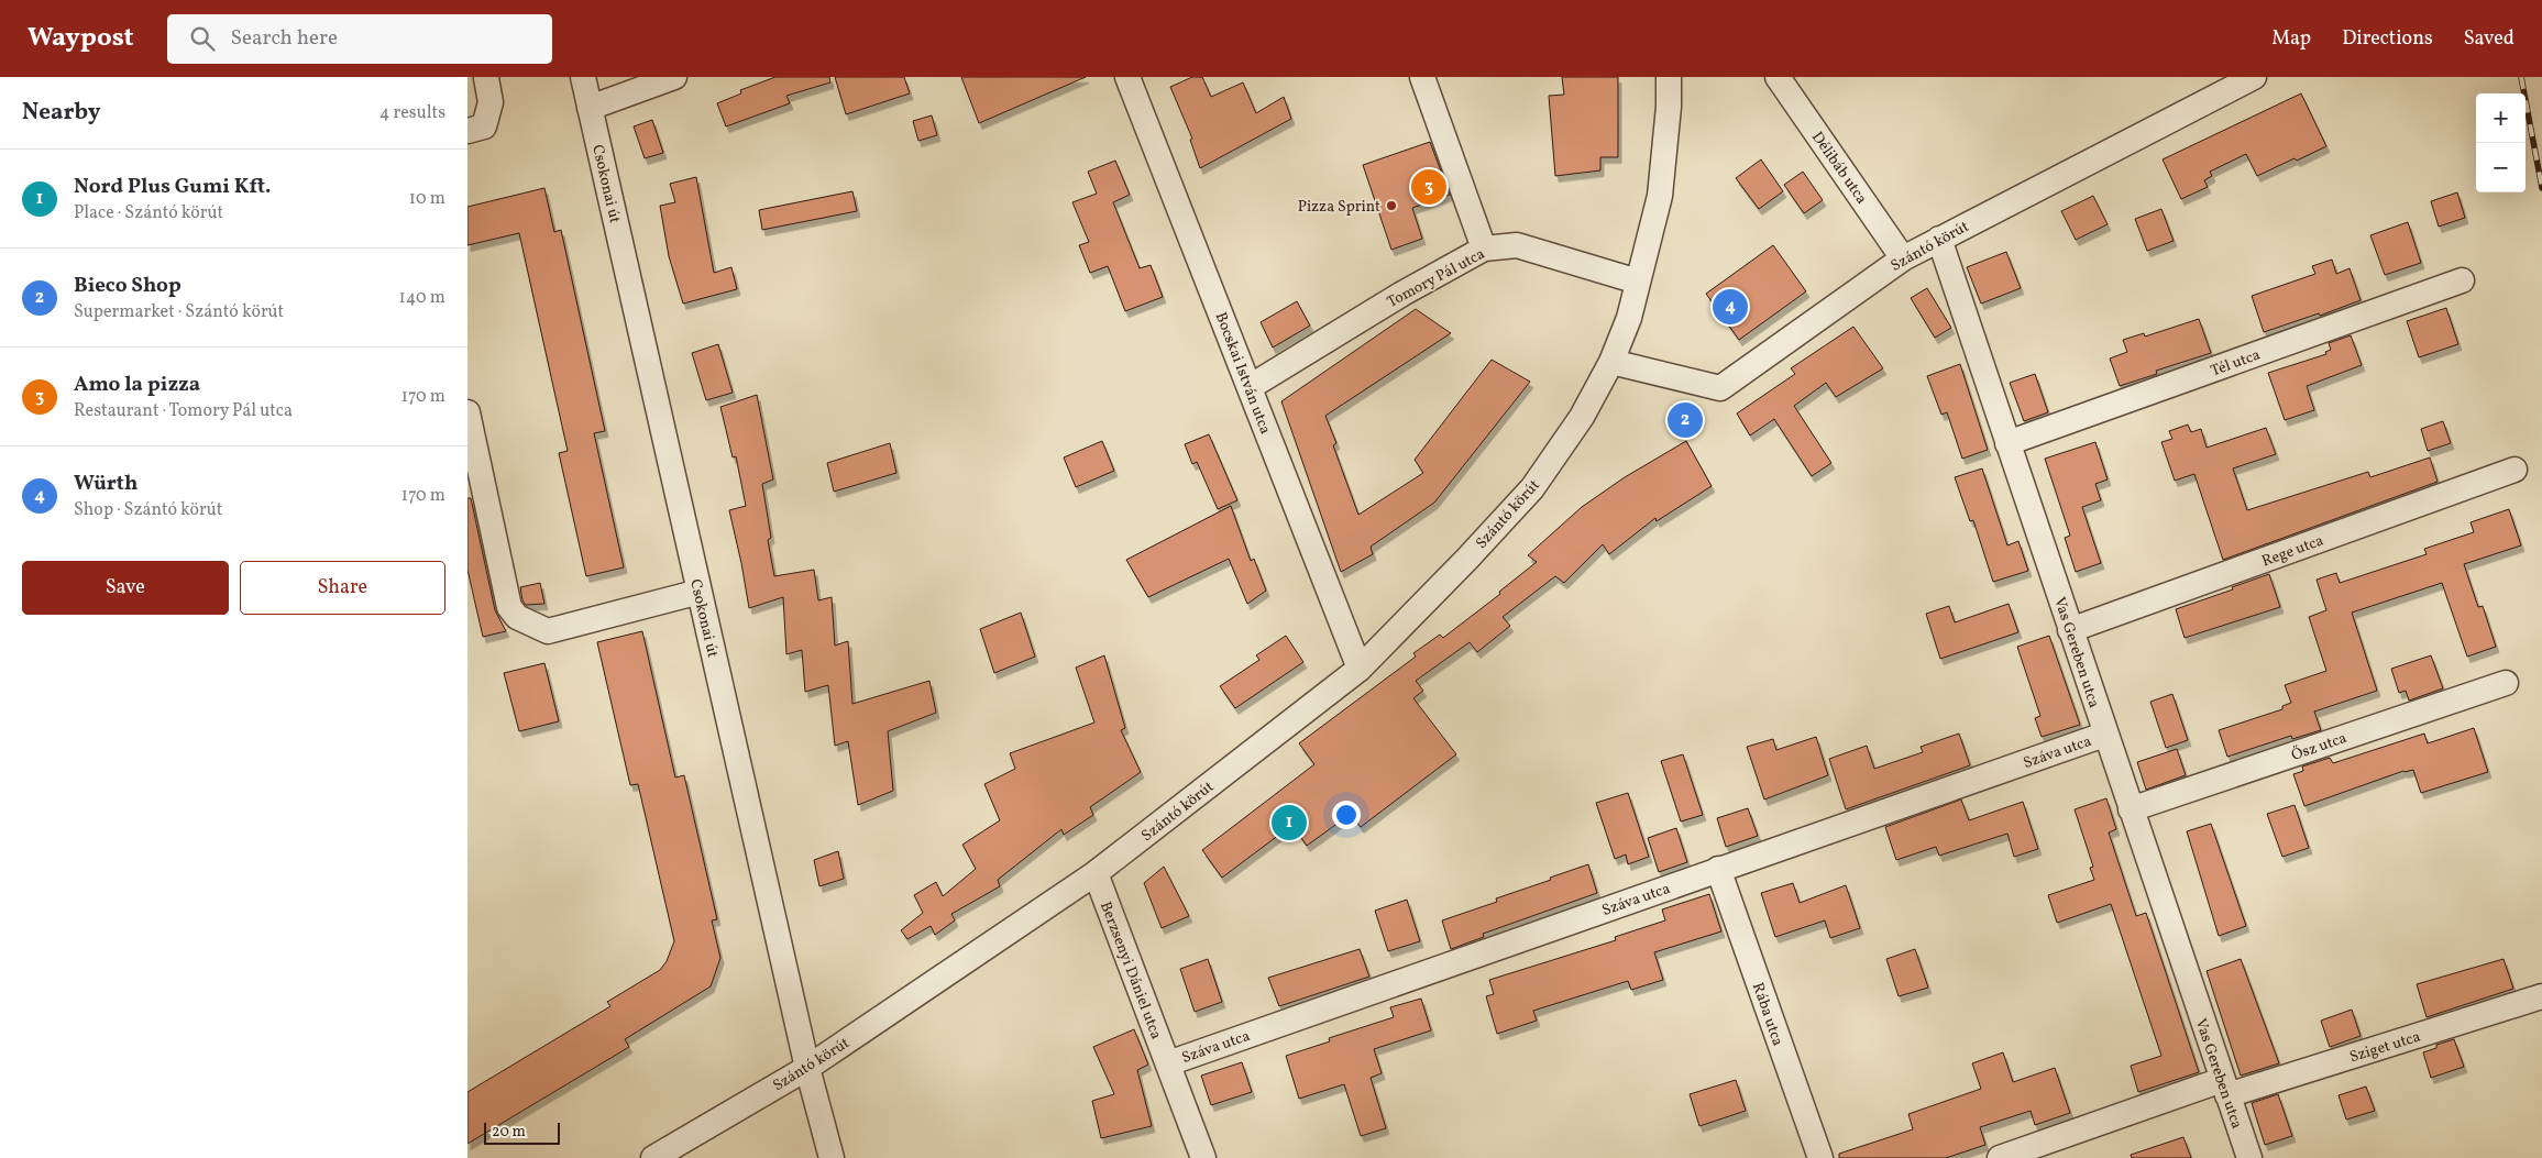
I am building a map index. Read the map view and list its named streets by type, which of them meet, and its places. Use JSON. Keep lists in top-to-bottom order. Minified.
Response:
{"streets":{"street":["Délibáb utca","Csokonai út","Szántó körút","Tomory Pál utca","Tél utca","Bocskai István utca","Rege utca","Vas Gereben utca","Ősz utca","Száva utca","Berzsenyi Dániel utca","Rába utca","Sziget utca"]},"crossings":[["Délibáb utca","Szántó körút"],["Csokonai út","Szántó körút"],["Szántó körút","Tomory Pál utca"],["Szántó körút","Bocskai István utca"],["Szántó körút","Vas Gereben utca"],["Szántó körút","Berzsenyi Dániel utca"],["Tomory Pál utca","Bocskai István utca"],["Tél utca","Vas Gereben utca"],["Rege utca","Vas Gereben utca"],["Vas Gereben utca","Ősz utca"],["Vas Gereben utca","Száva utca"],["Vas Gereben utca","Sziget utca"],["Száva utca","Berzsenyi Dániel utca"],["Száva utca","Rába utca"]],"places":["Pizza Sprint"],"scale_bar":"20 m","page":{"header":"Waypost","search":"Search here","nav":["Map","Directions","Saved"],"heading":["Nearby","4 results"],"map_buttons":["+","−"],"list":[{"mark":"1","name":"Nord Plus Gumi Kft.","note":"Place · Szántó körút","value":"10 m"},{"mark":"2","name":"Bieco Shop","note":"Supermarket · Szántó körút","value":"140 m"},{"mark":"3","name":"Amo la pizza","note":"Restaurant · Tomory Pál utca","value":"170 m"},{"mark":"4","name":"Würth","note":"Shop · Szántó körút","value":"170 m"}],"pins":["3","4","2","1"],"buttons":["Save","Share"],"scale":"20 m"}}
